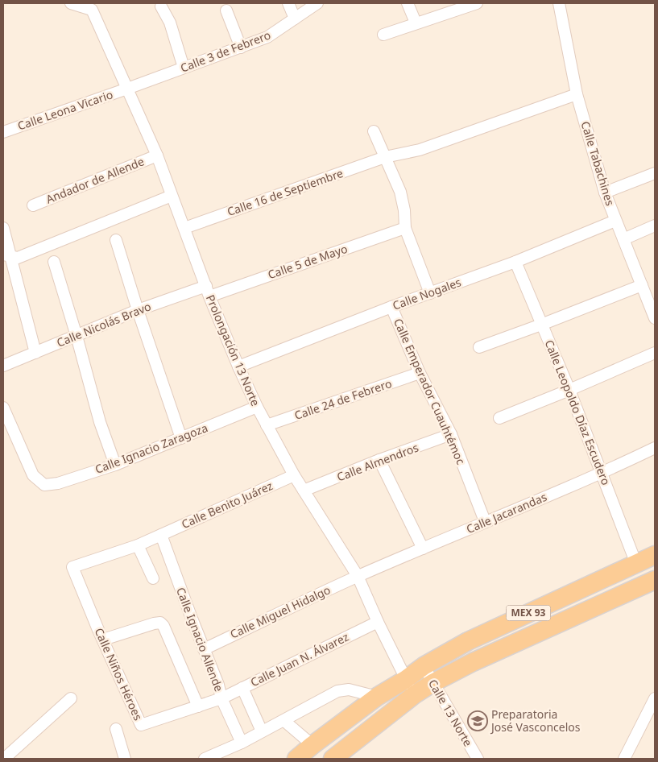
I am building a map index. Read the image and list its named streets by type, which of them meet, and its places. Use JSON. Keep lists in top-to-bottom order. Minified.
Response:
{"streets":{"main road":["MEX 93"],"street":["Calle 3 de Febrero","Calle Leona Vicario","Calle Tabachines","Andador de Allende","Calle 16 de Septiembre","Calle 5 de Mayo","Calle Nogales","Calle Nicolás Bravo","Prolongación 13 Norte","Calle Emperador Cuauhtémoc","Calle 24 de Febrero","Calle Leopoldo Díaz Escudero","Calle Ignacio Zaragoza","Calle Almendros","Calle Benito Juárez","Calle Jacarandas","Calle Miguel Hidalgo","Calle Ignacio Allende","Calle Juan N. Álvarez","Calle Niños Héroes","Calle 13 Norte"]},"crossings":[["Calle 3 de Febrero","Calle Leona Vicario"],["Calle 3 de Febrero","Prolongación 13 Norte"],["Calle Leona Vicario","Prolongación 13 Norte"],["Calle Tabachines","Calle 16 de Septiembre"],["Calle Tabachines","Calle Nogales"],["Andador de Allende","Prolongación 13 Norte"],["Calle 16 de Septiembre","Prolongación 13 Norte"],["Calle 5 de Mayo","Calle Nicolás Bravo"],["Calle 5 de Mayo","Prolongación 13 Norte"],["Calle Nogales","Prolongación 13 Norte"],["Calle Nogales","Calle Emperador Cuauhtémoc"],["Calle Nogales","Calle Leopoldo Díaz Escudero"],["Calle Nicolás Bravo","Prolongación 13 Norte"],["Prolongación 13 Norte","Calle 24 de Febrero"],["Prolongación 13 Norte","Calle Ignacio Zaragoza"],["Prolongación 13 Norte","Calle Almendros"],["Prolongación 13 Norte","Calle Benito Juárez"],["Prolongación 13 Norte","Calle Jacarandas"],["Prolongación 13 Norte","Calle Miguel Hidalgo"],["Prolongación 13 Norte","MEX 93"],["Prolongación 13 Norte","Calle Juan N. Álvarez"],["Calle Emperador Cuauhtémoc","Calle 24 de Febrero"],["Calle Emperador Cuauhtémoc","Calle Almendros"],["Calle Emperador Cuauhtémoc","Calle Jacarandas"],["Calle Leopoldo Díaz Escudero","Calle Jacarandas"],["Calle Leopoldo Díaz Escudero","MEX 93"],["Calle Benito Juárez","Calle Ignacio Allende"],["Calle Benito Juárez","Calle Niños Héroes"],["Calle Jacarandas","Calle Miguel Hidalgo"],["Calle Miguel Hidalgo","Calle Ignacio Allende"],["MEX 93","Calle 13 Norte"],["Calle Ignacio Allende","Calle Juan N. Álvarez"],["Calle Ignacio Allende","Calle Niños Héroes"],["Calle Juan N. Álvarez","Calle Niños Héroes"]],"places":{"school or university":["Preparatoria José Vasconcelos"]}}
